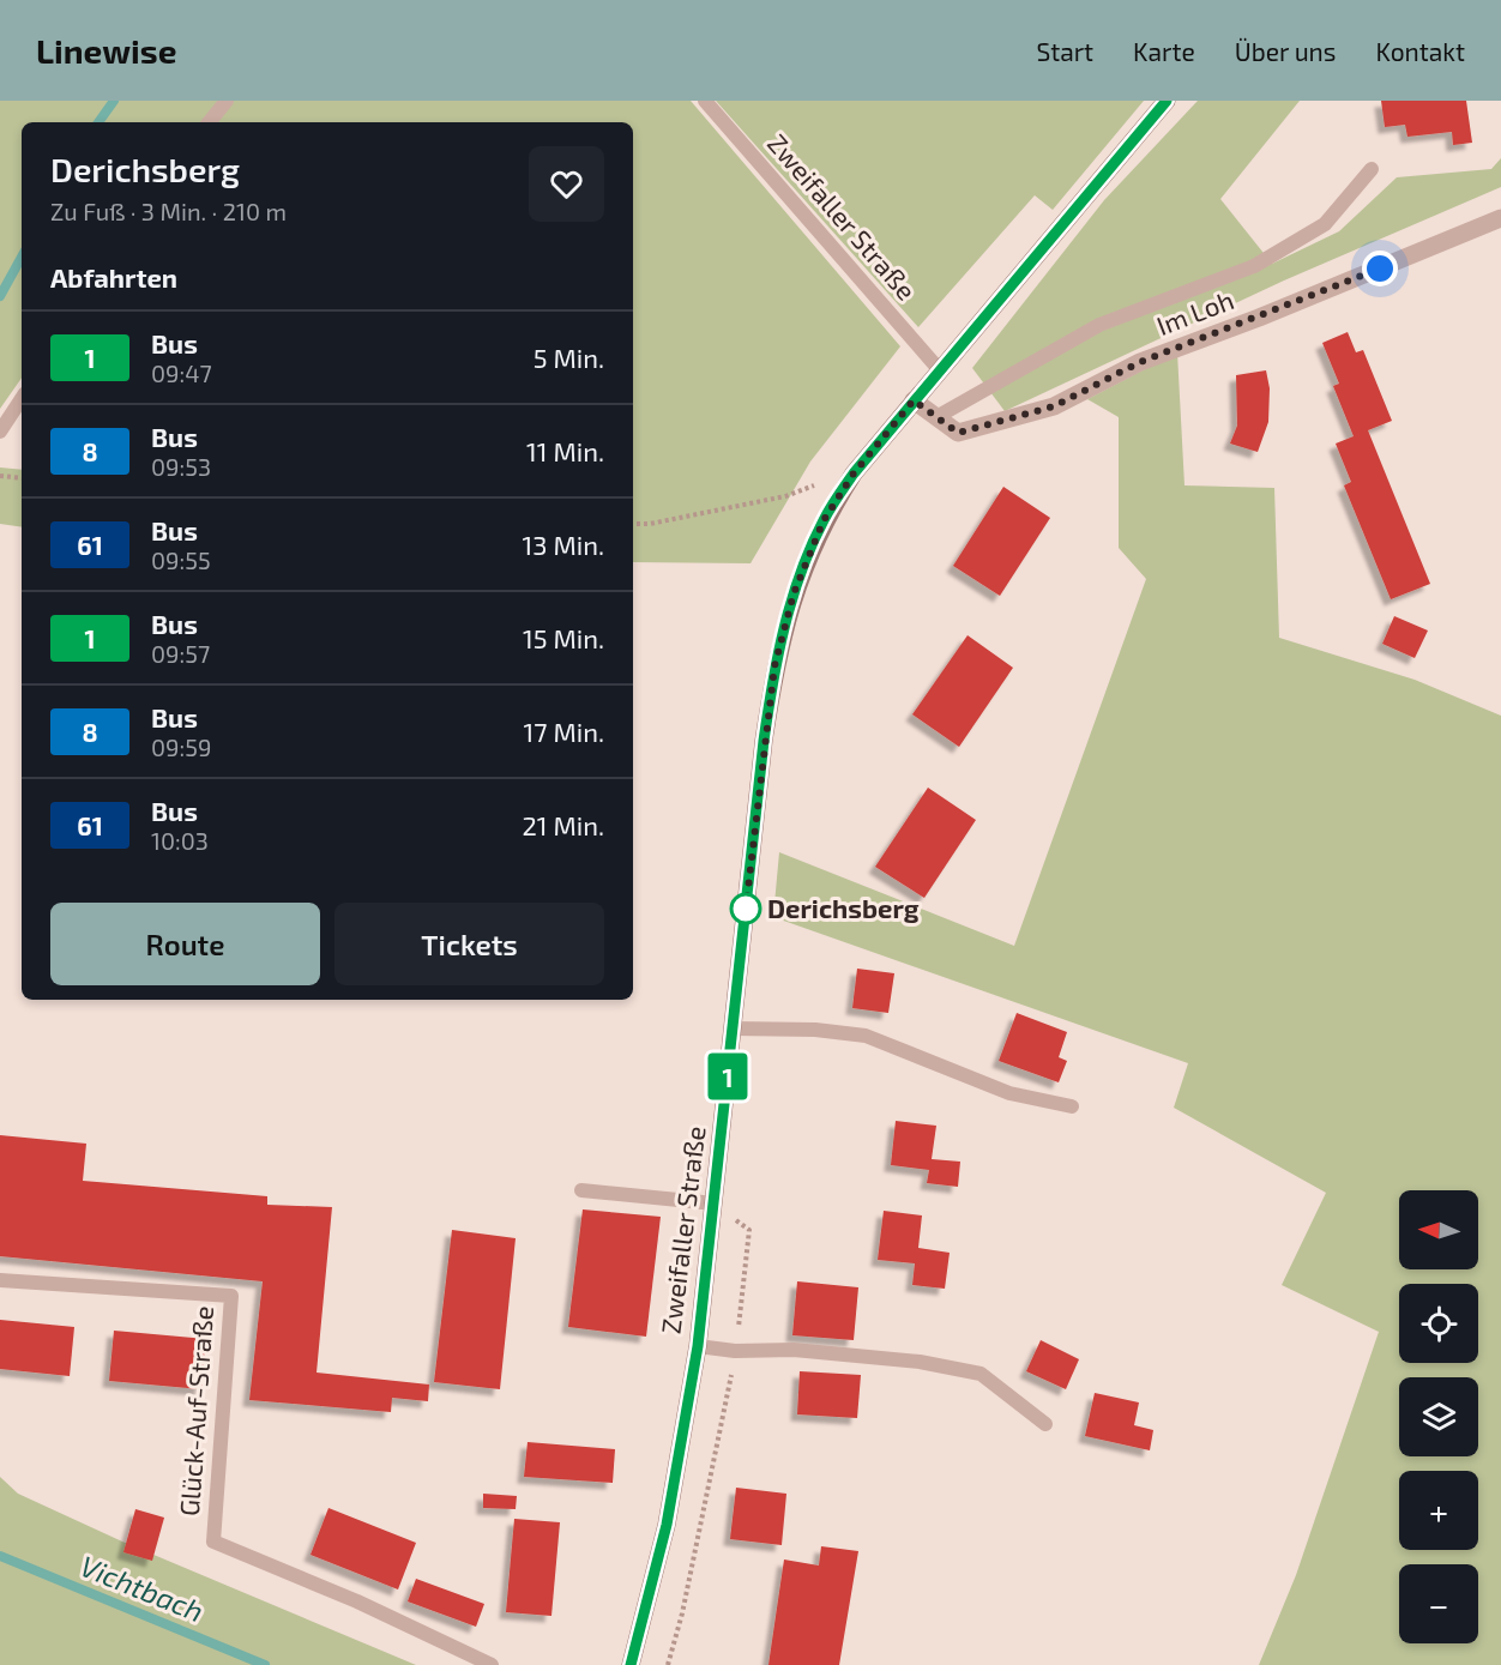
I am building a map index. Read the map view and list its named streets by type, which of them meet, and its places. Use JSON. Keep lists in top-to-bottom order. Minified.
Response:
{"streets":{"main road":["Zweifaller Straße"],"street":["Im Loh"],"lane":["Glück-Auf-Straße"]},"crossings":[["Zweifaller Straße","Im Loh"]],"water":["Vichtbach"],"places":["Derichsberg"],"lines":["bus line 1"],"north":"left","page":{"header":"Linewise","nav":["Start","Karte","Über uns","Kontakt"],"on_map":"1","heading":[["Derichsberg","Zu Fuß · 3 Min. · 210 m"],"Abfahrten"],"list":[{"mark":"1","name":"Bus","note":"09:47","value":"5 Min."},{"mark":"8","name":"Bus","note":"09:53","value":"11 Min."},{"mark":"61","name":"Bus","note":"09:55","value":"13 Min."},{"mark":"1","name":"Bus","note":"09:57","value":"15 Min."},{"mark":"8","name":"Bus","note":"09:59","value":"17 Min."},{"mark":"61","name":"Bus","note":"10:03","value":"21 Min."}],"buttons":["Route","Tickets"],"map_buttons":["+","−"]}}
